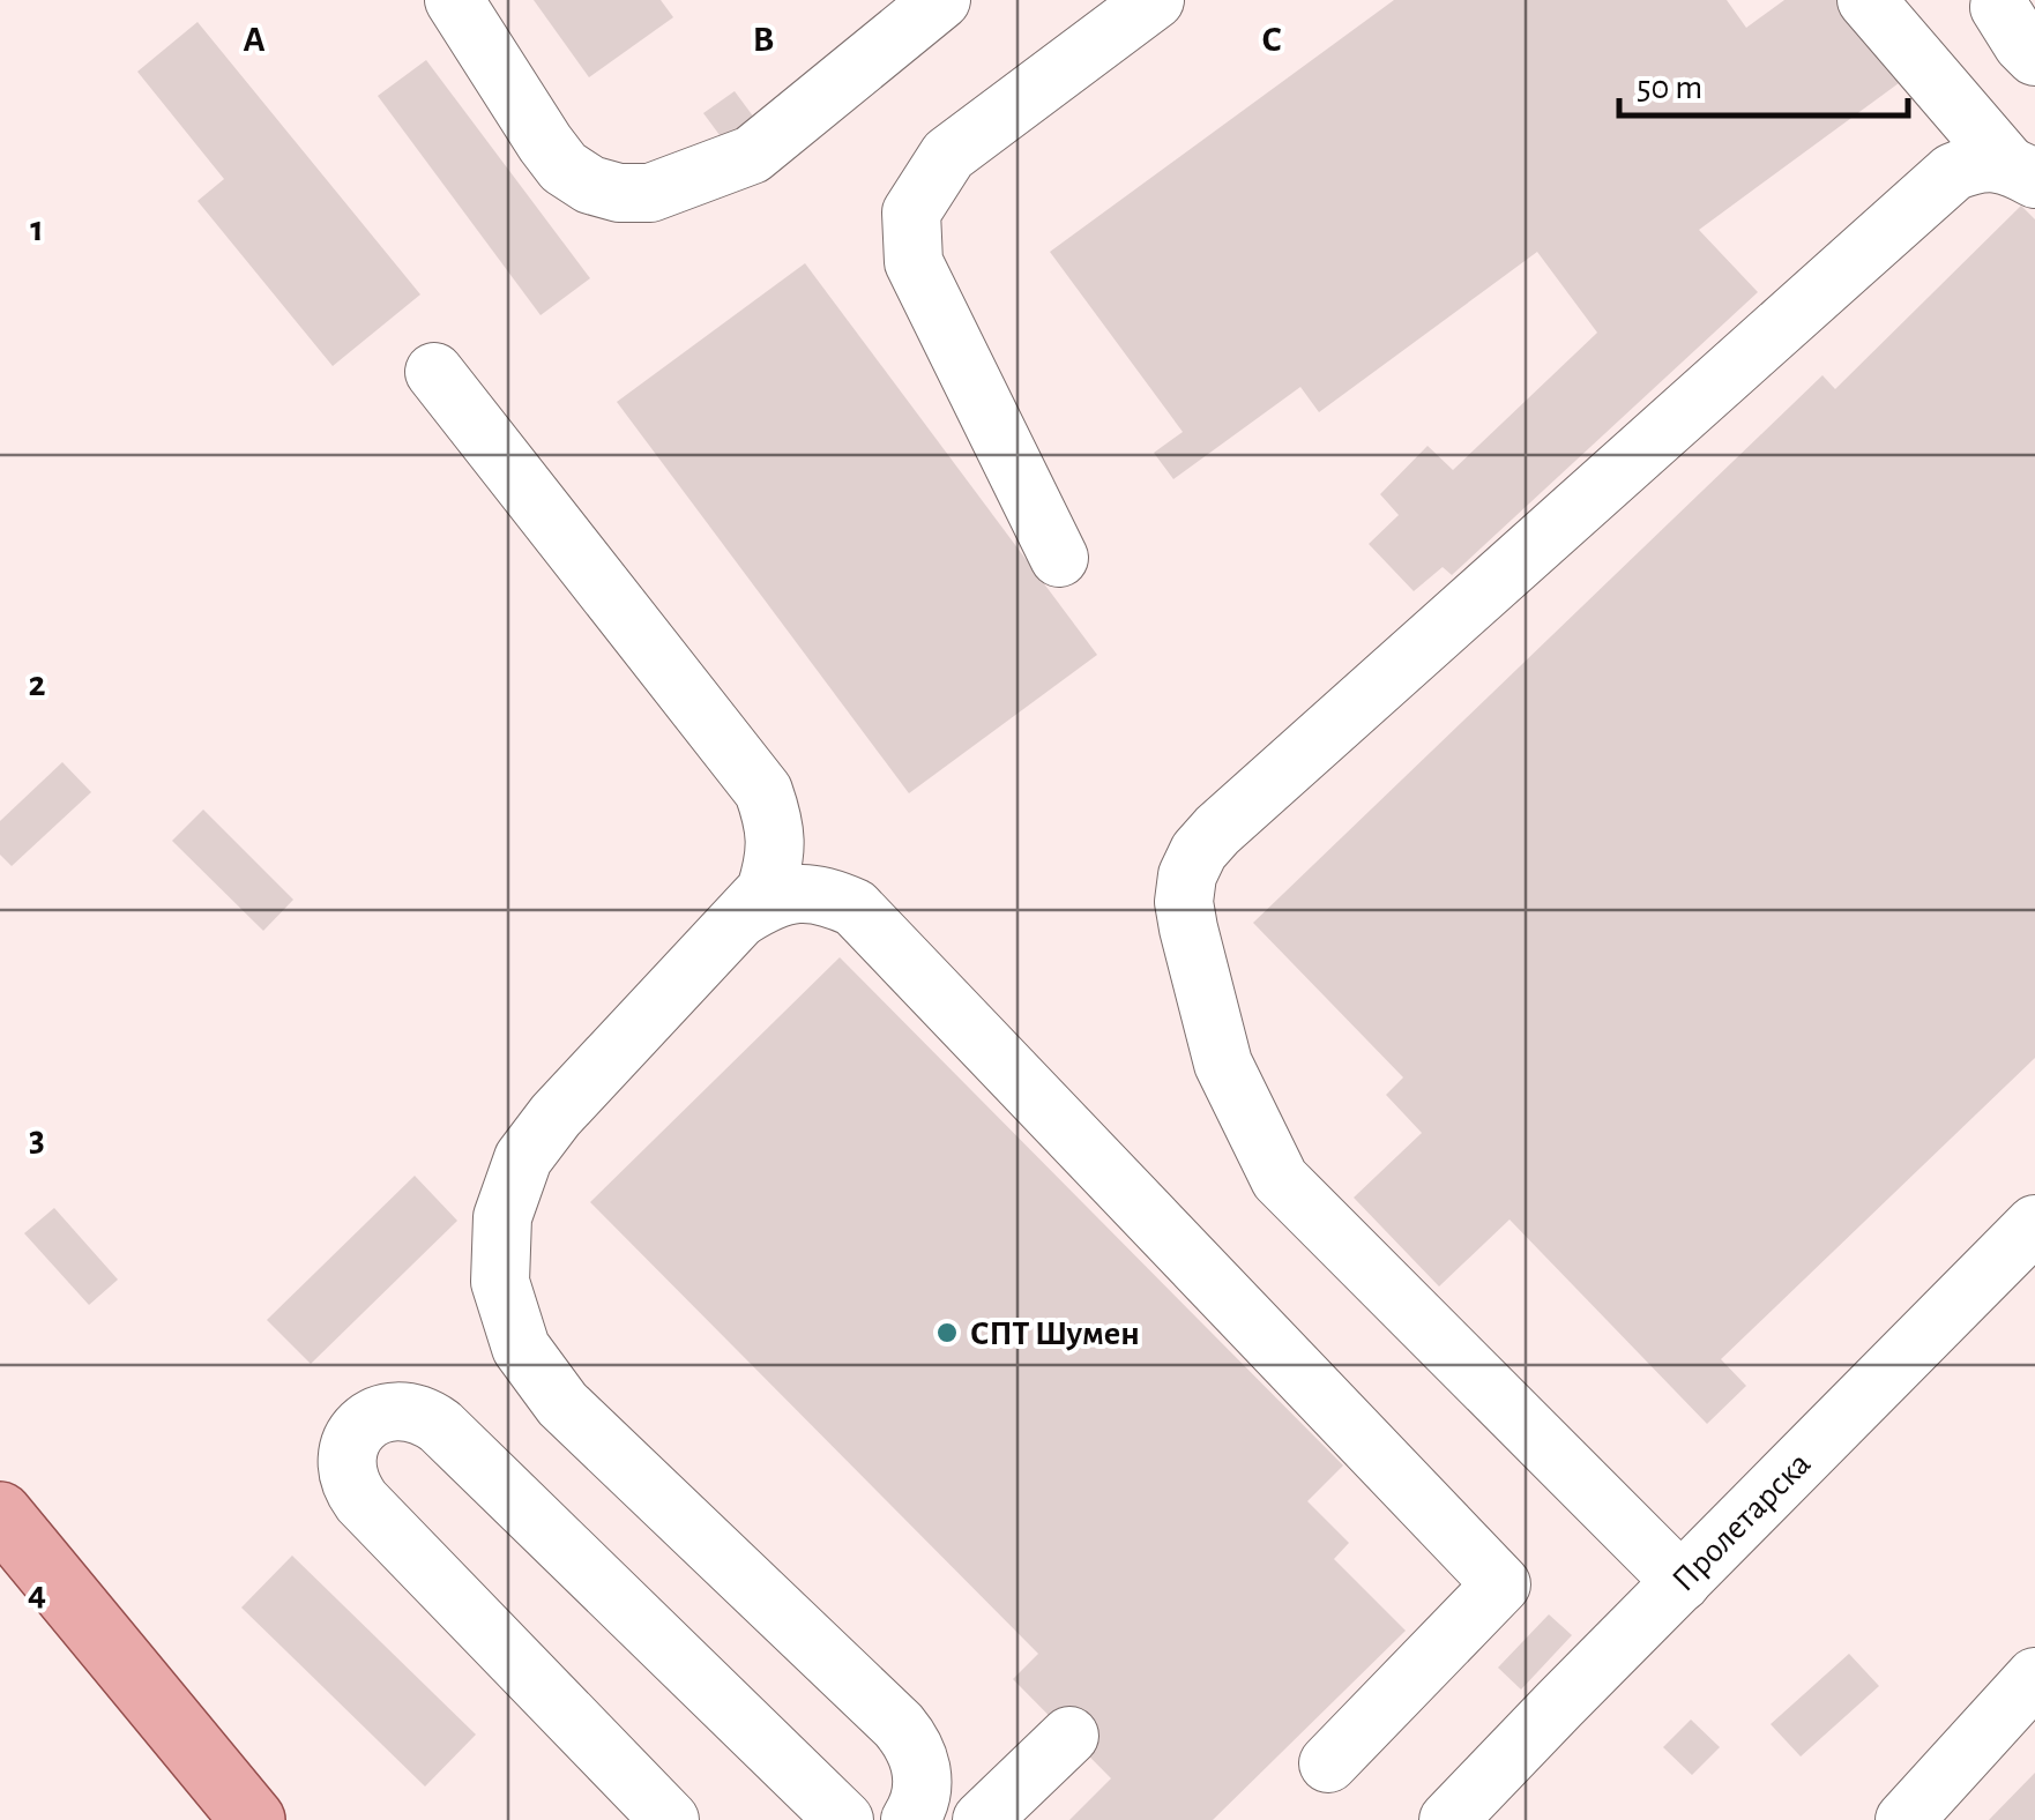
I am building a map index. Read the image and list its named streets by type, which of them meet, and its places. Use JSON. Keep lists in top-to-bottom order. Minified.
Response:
{"streets":{"street":["Пролетарска"]},"places":["СПТ Шумен"],"scale_bar":"50 m","grid":{"columns":["A","B","C"],"rows":["1","2","3","4"]}}
